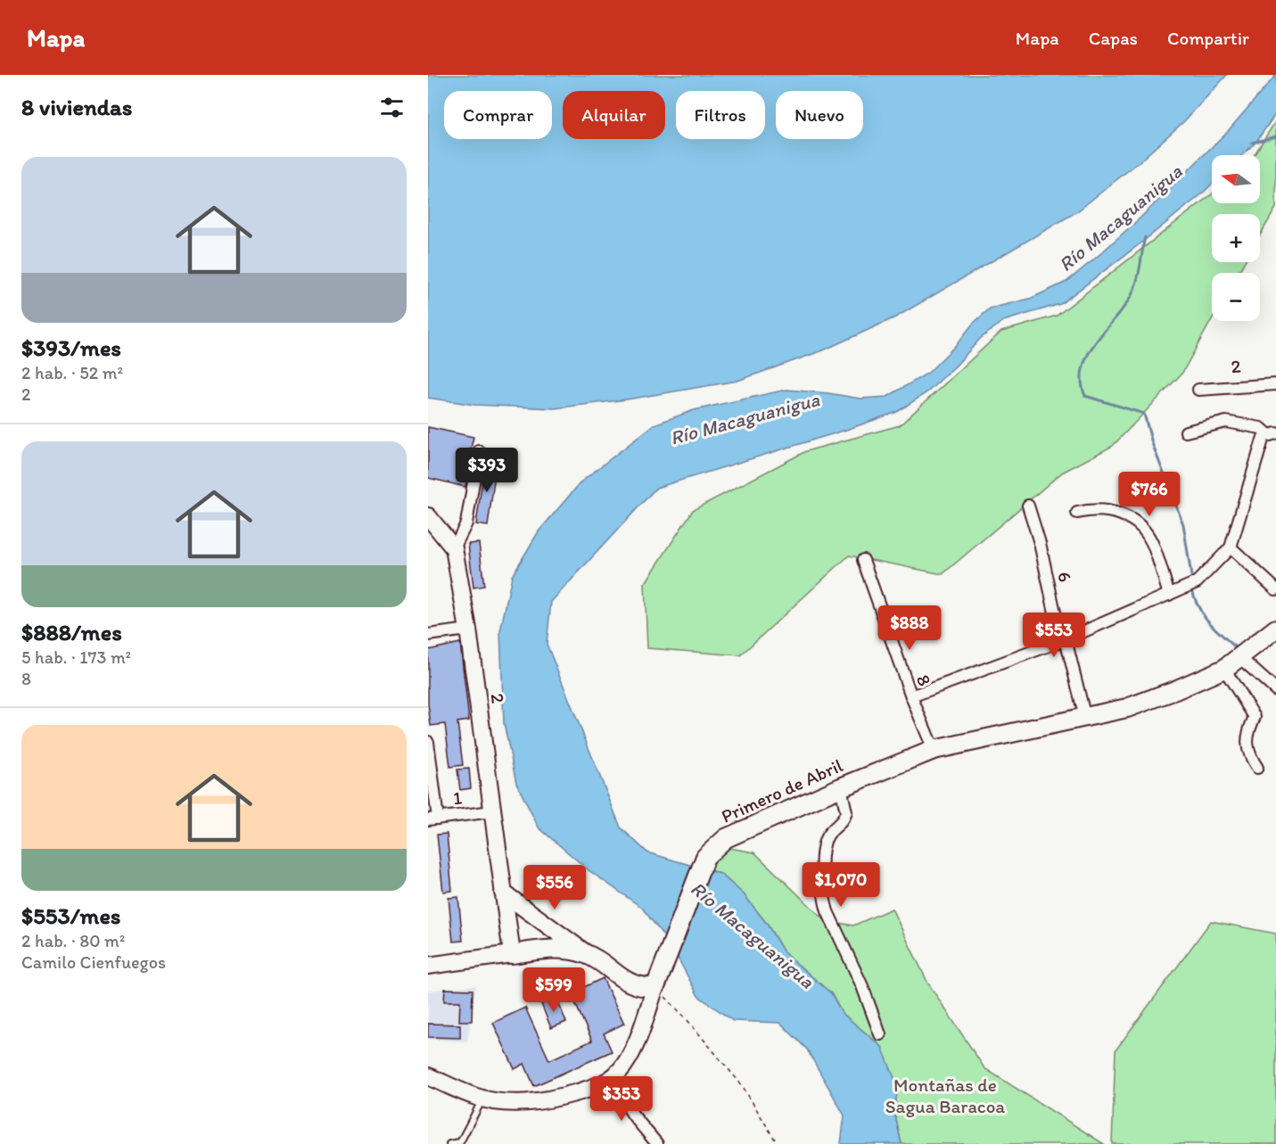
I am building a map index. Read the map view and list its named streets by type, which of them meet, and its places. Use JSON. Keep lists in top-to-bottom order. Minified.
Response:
{"streets":{"main road":["2","Primero de Abril"],"street":["6","8","1"]},"crossings":[["2","1"],["6","Primero de Abril"],["8","Primero de Abril"]],"water":["Río Macaguanigua"],"parks":["Montañas de Sagua Baracoa"],"north":"left","page":{"header":"Mapa","nav":["Mapa","Capas","Compartir"],"heading":"8 viviendas","chip":["Comprar","Alquilar","Filtros","Nuevo"],"list":[{"name":"$393/mes","note":"2 hab. · 52 m² · 2"},{"name":"$888/mes","note":"5 hab. · 173 m² · 8"},{"name":"$553/mes","note":"2 hab. · 80 m² · Camilo Cienfuegos"}],"map_buttons":["+","−"],"price":["$393","$766","$888","$553","$1,070","$556","$599","$353"]}}
